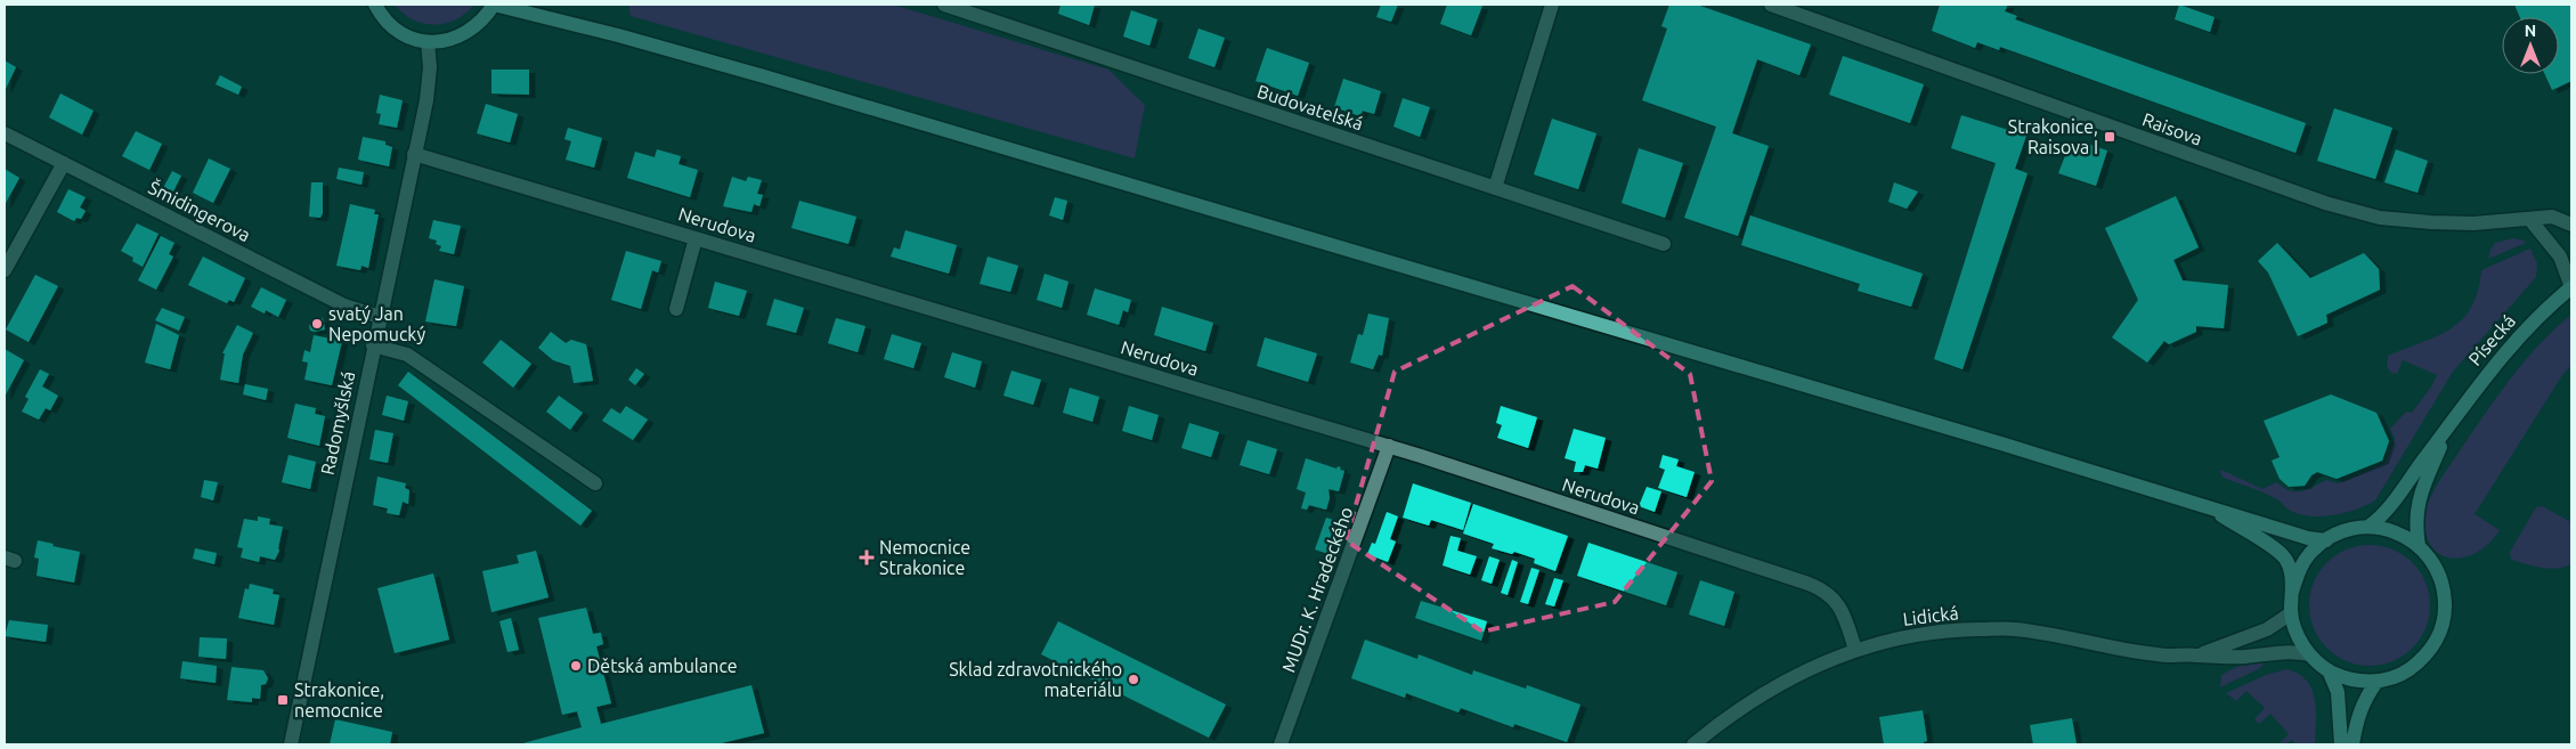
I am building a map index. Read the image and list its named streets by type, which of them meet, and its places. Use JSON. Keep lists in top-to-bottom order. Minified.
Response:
{"streets":{"main road":["Písecká"],"street":["Budovatelská","Raisova","Šmidingerova","Nerudova","Radomyšlská","MUDr. K. Hradeckého","Lidická"]},"crossings":[["Šmidingerova","Radomyšlská"],["Nerudova","Radomyšlská"],["Nerudova","MUDr. K. Hradeckého"],["Nerudova","Lidická"],["Písecká","Lidická"]],"places":{"transit":["Strakonice, Raisova I","Strakonice, nemocnice"],"other":["svatý Jan Nepomucký","Dětská ambulance","Sklad zdravotnického materiálu"],"health":["Nemocnice Strakonice"]},"north":"top"}
